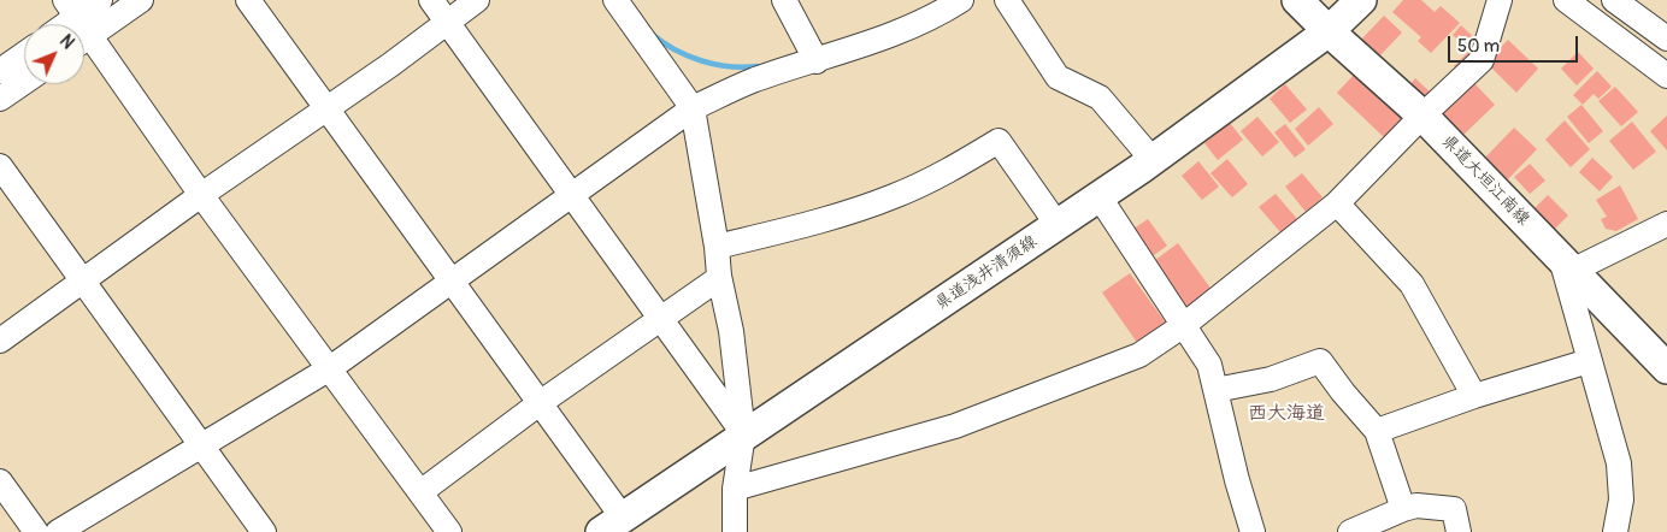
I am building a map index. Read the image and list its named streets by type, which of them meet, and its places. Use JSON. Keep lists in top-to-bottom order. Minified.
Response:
{"streets":{"main road":["県道大垣江南線","県道浅井清須線"]},"crossings":[["県道大垣江南線","県道浅井清須線"]],"districts":["西大海道"],"scale_bar":"50 m","north":"top right"}
